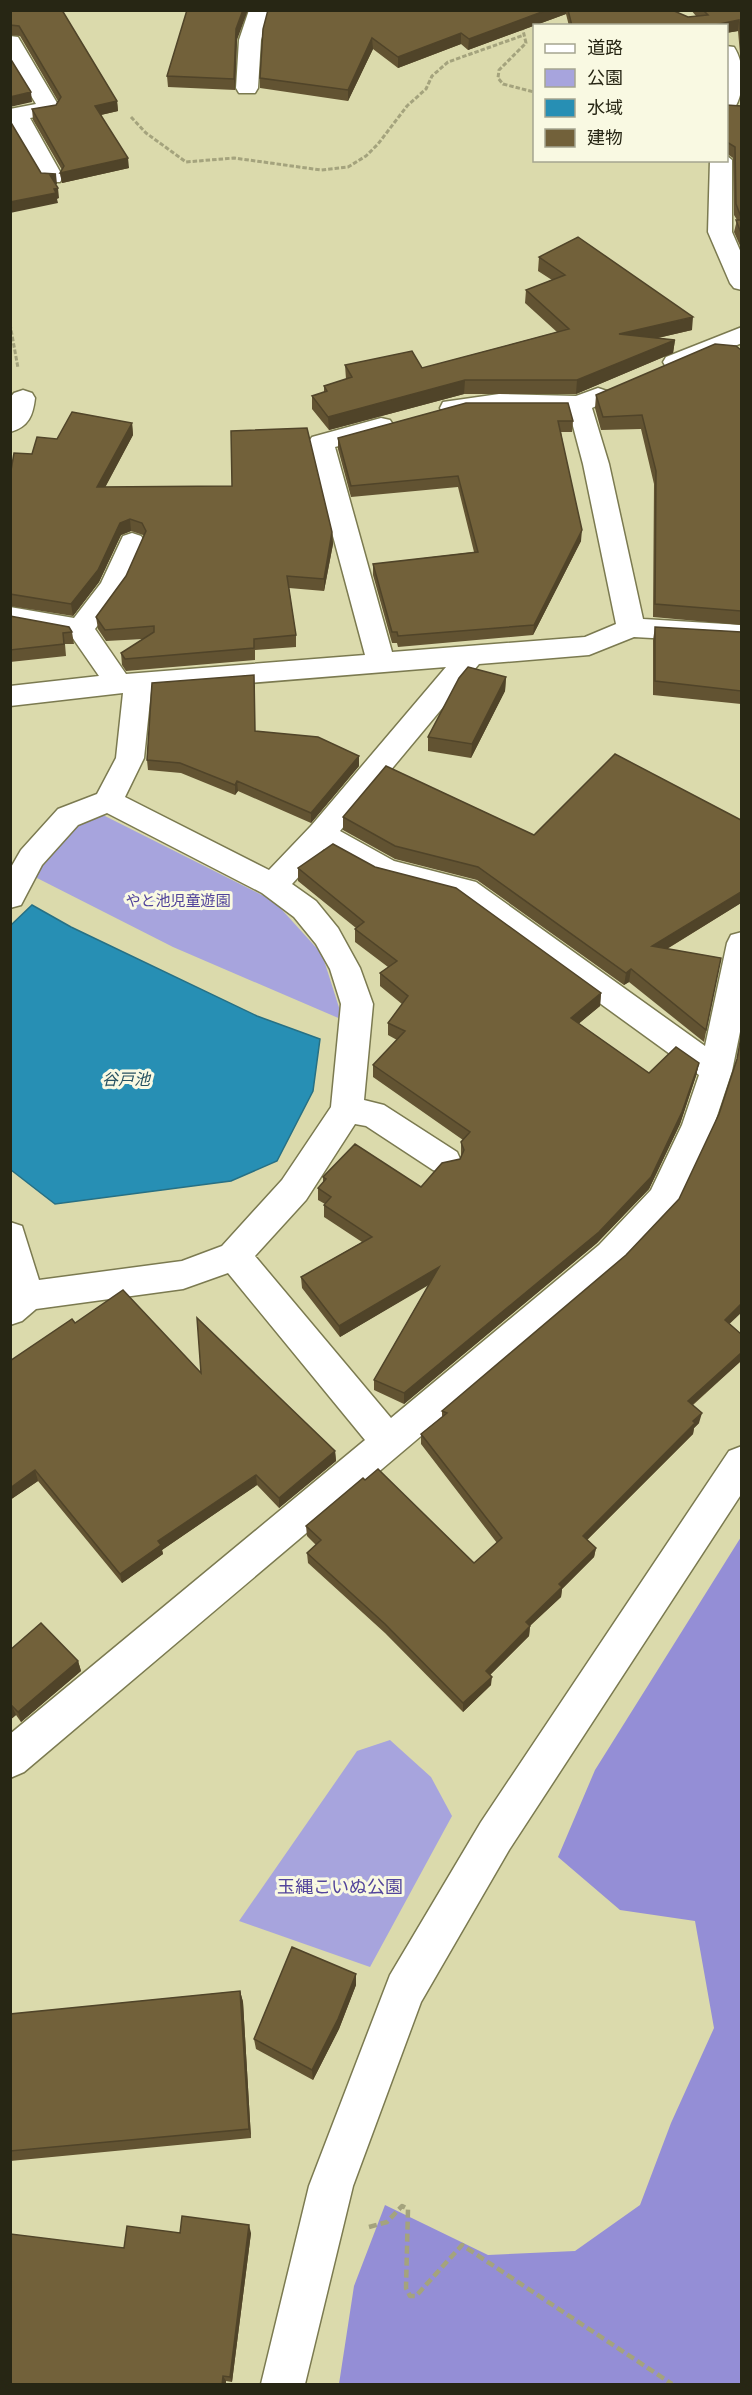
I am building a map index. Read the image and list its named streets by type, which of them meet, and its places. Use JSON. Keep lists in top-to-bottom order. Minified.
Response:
{"water":["谷戸池"],"parks":["やと池児童遊園","玉縄こいぬ公園"],"legend":["道路","公園","水域","建物"]}
